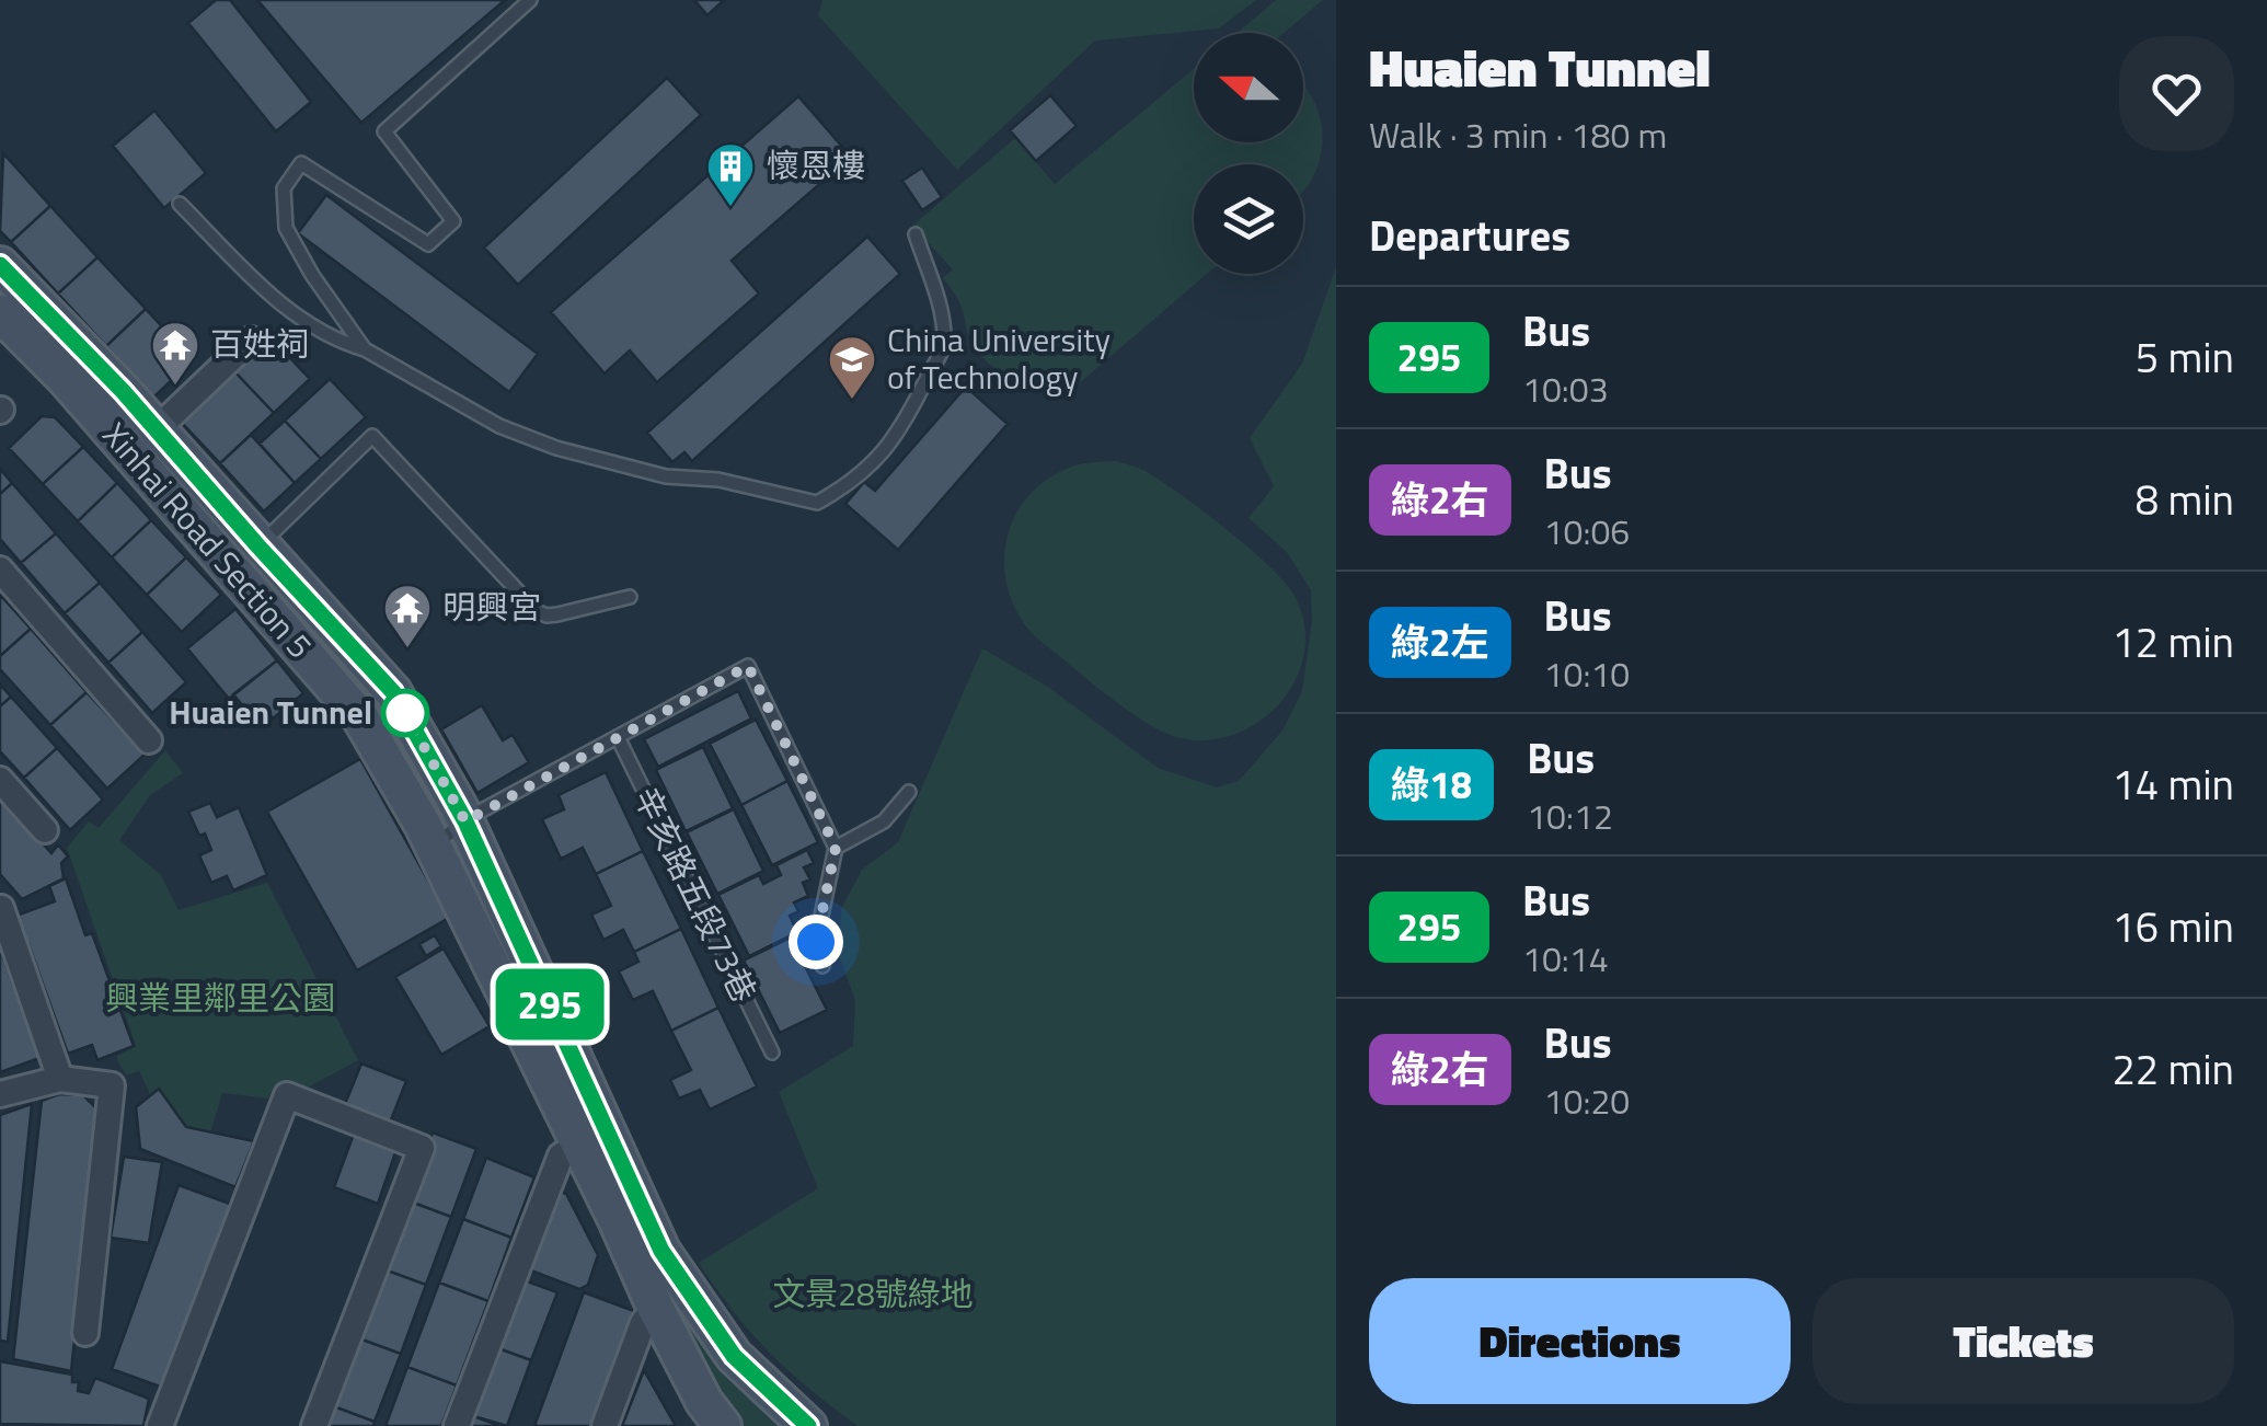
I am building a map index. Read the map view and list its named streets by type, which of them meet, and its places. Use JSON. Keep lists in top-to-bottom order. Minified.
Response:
{"streets":{"main road":["Xinhai Road Section 5"],"lane":["辛亥路五段73巷"]},"parks":["興業里鄰里公園","文景28號綠地"],"places":{"building":["懷恩樓"],"temple":["百姓祠","明興宮"],"school or university":["China University of Technology"],"other":["Huaien Tunnel"]},"lines":["bus line 295"],"north":"left","page":{"on_map":"295","heading":[["Huaien Tunnel","Walk · 3 min · 180 m"],"Departures"],"list":[{"mark":"295","name":"Bus","note":"10:03","value":"5 min"},{"mark":"綠2右","name":"Bus","note":"10:06","value":"8 min"},{"mark":"綠2左","name":"Bus","note":"10:10","value":"12 min"},{"mark":"綠18","name":"Bus","note":"10:12","value":"14 min"},{"mark":"295","name":"Bus","note":"10:14","value":"16 min"},{"mark":"綠2右","name":"Bus","note":"10:20","value":"22 min"}],"buttons":["Directions","Tickets"]}}
